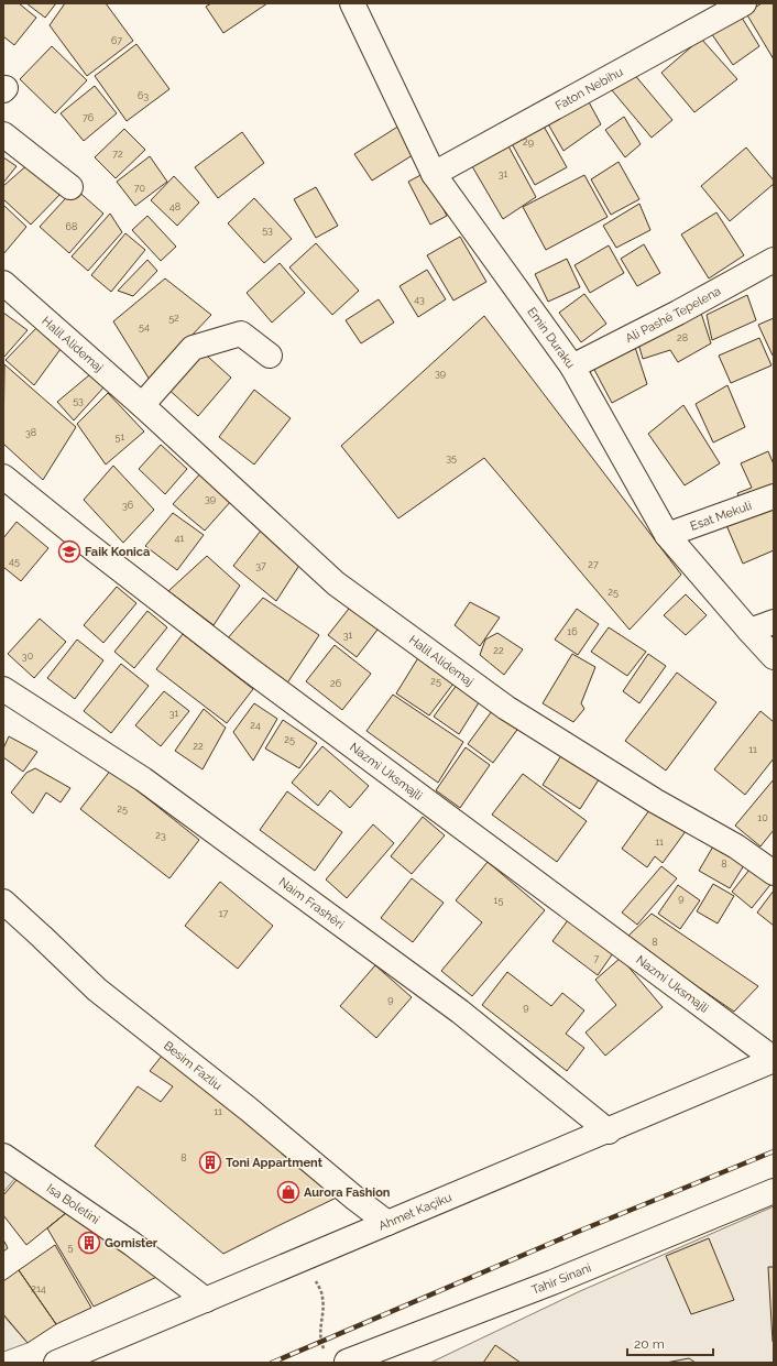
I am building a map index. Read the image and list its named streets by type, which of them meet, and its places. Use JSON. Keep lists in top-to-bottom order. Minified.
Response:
{"streets":{"street":["Faton Nebihu","Ali Pashë Tepelena","Emin Duraku","Halil Alidemaj","Esat Mekuli","Nazmi Uksmajli","Naim Frashëri","Besim Fazliu","Isa Boletini","Ahmet Kaçiku","Tahir Sinani"]},"crossings":[["Faton Nebihu","Emin Duraku"],["Ali Pashë Tepelena","Emin Duraku"],["Emin Duraku","Esat Mekuli"],["Nazmi Uksmajli","Ahmet Kaçiku"],["Naim Frashëri","Ahmet Kaçiku"],["Besim Fazliu","Ahmet Kaçiku"],["Isa Boletini","Ahmet Kaçiku"]],"places":{"school or university":["Faik Konica"],"building":["Toni Appartment","Gomister"],"shop":["Aurora Fashion"]},"house_numbers":["67","63","76","29","72","31","70","48","68","53","43","52","54","28","39","53","38","51","35","39","36","41","45","27","37","25","16","31","22","30","25","26","31","24","25","22","11","25","10","23","11","8","9","15","17","8","7","9","9","11","8","5","214"],"scale_bar":"20 m"}
